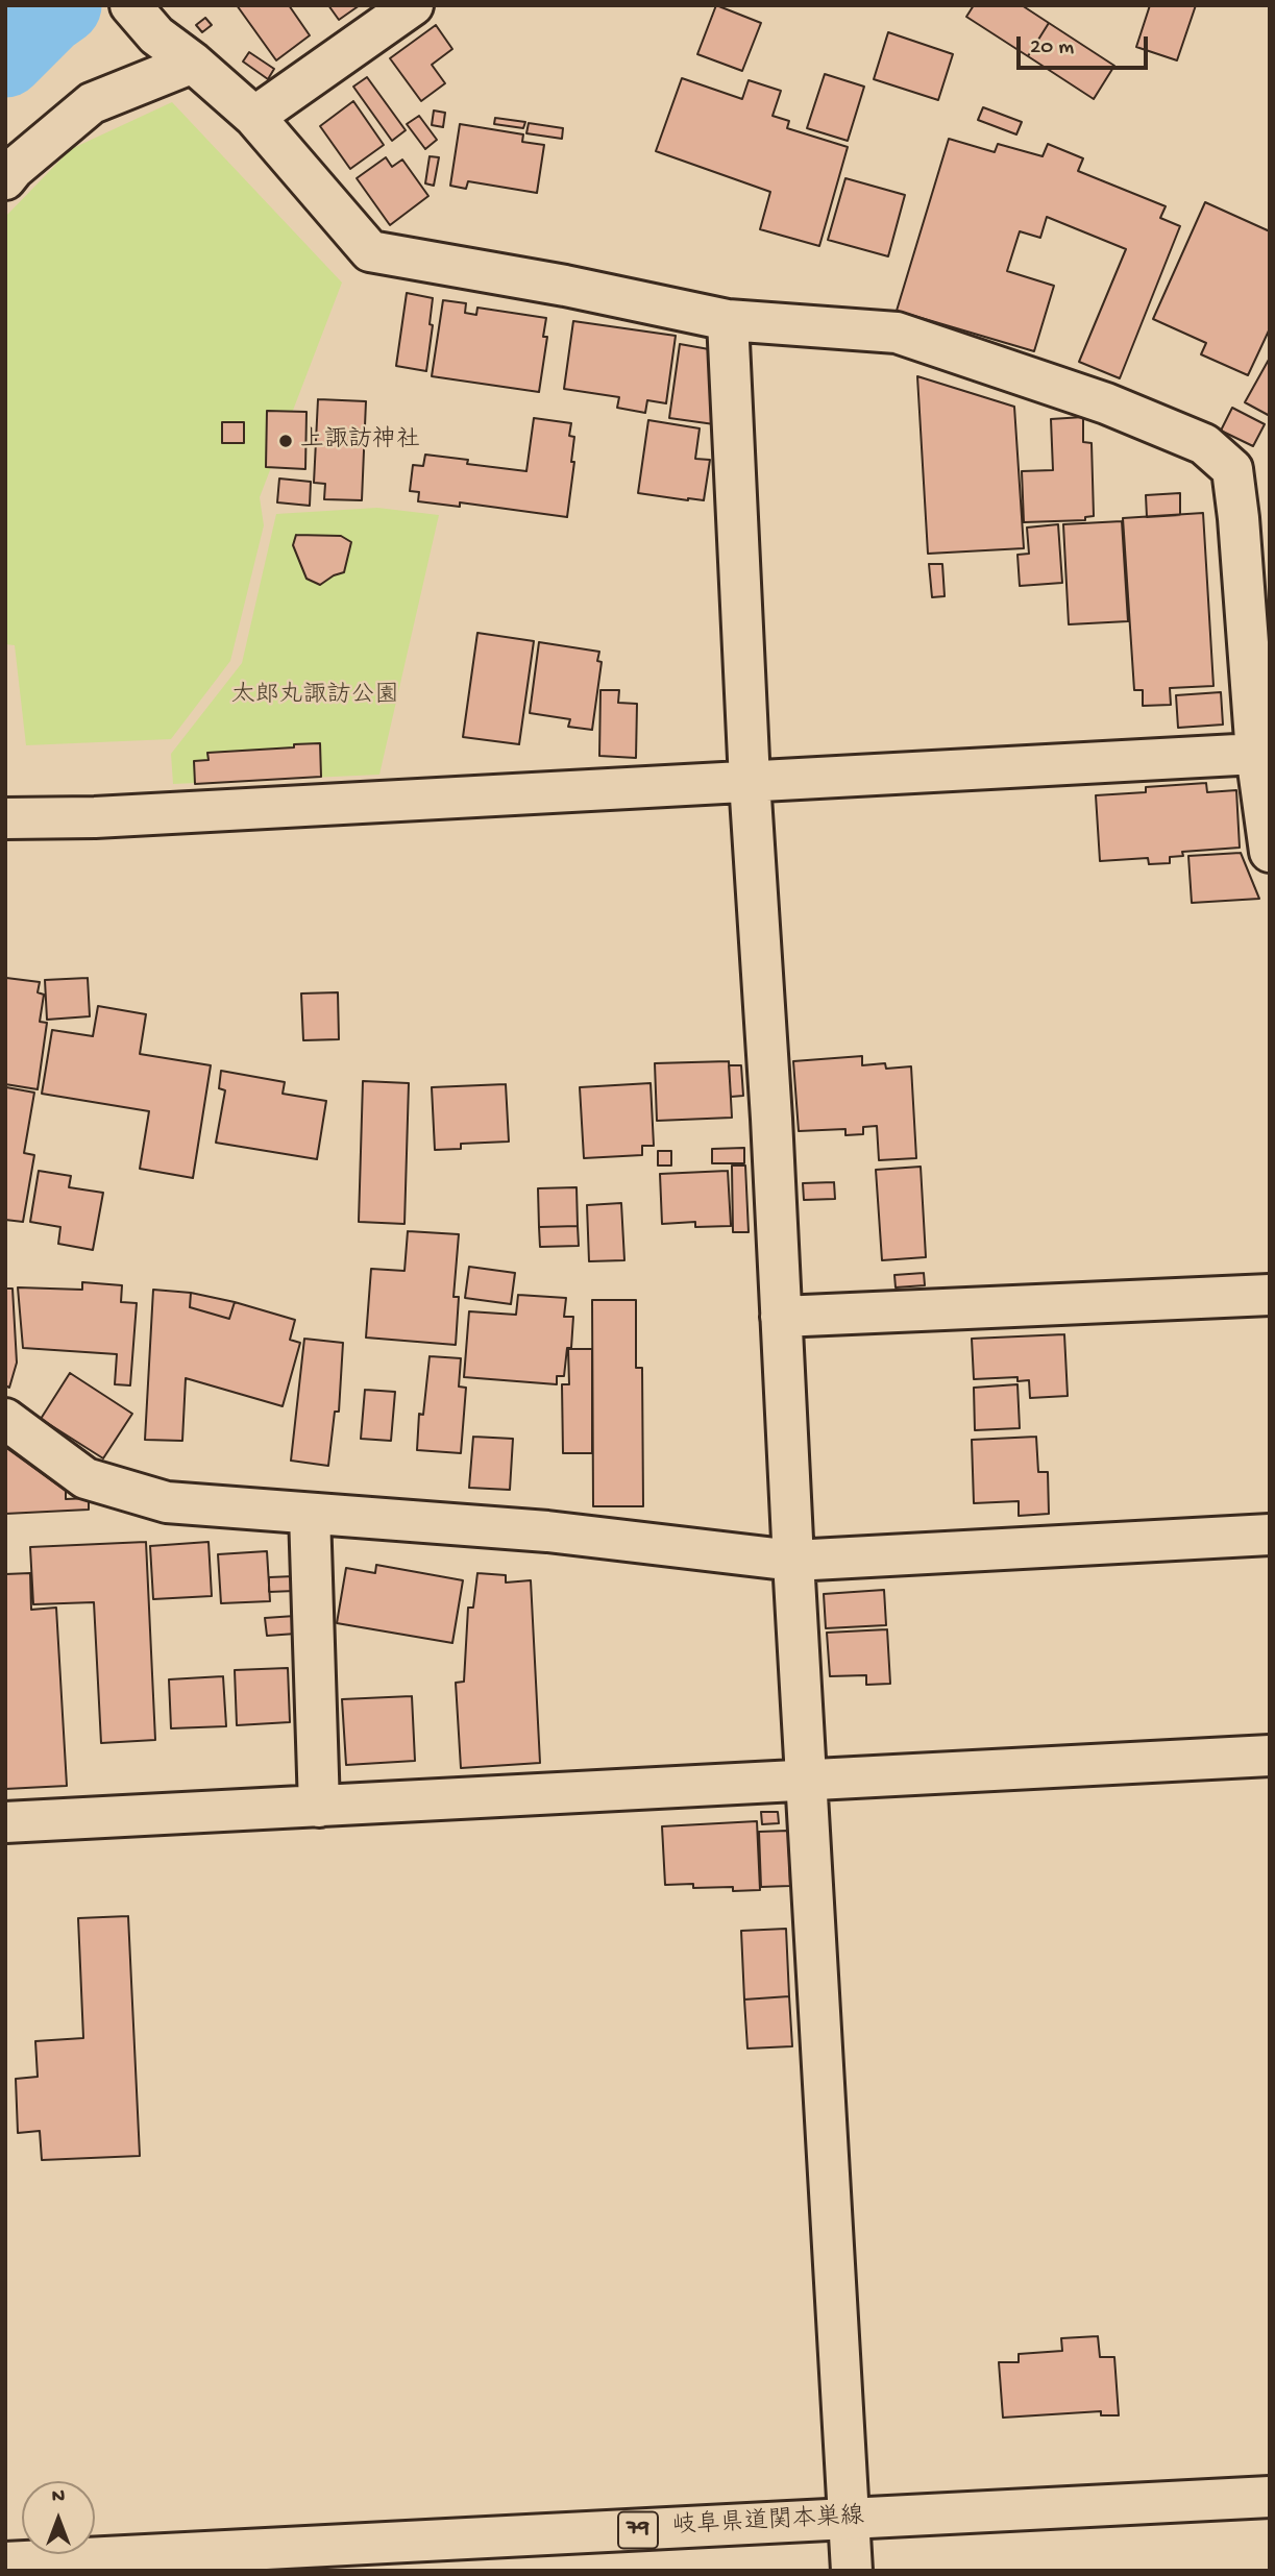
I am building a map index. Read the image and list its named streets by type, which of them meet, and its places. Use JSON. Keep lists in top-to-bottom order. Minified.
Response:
{"streets":{"street":["岐阜県道関本巣線","79"]},"parks":["太郎丸諏訪公園"],"places":["上諏訪神社"],"scale_bar":"20 m","north":"top"}
